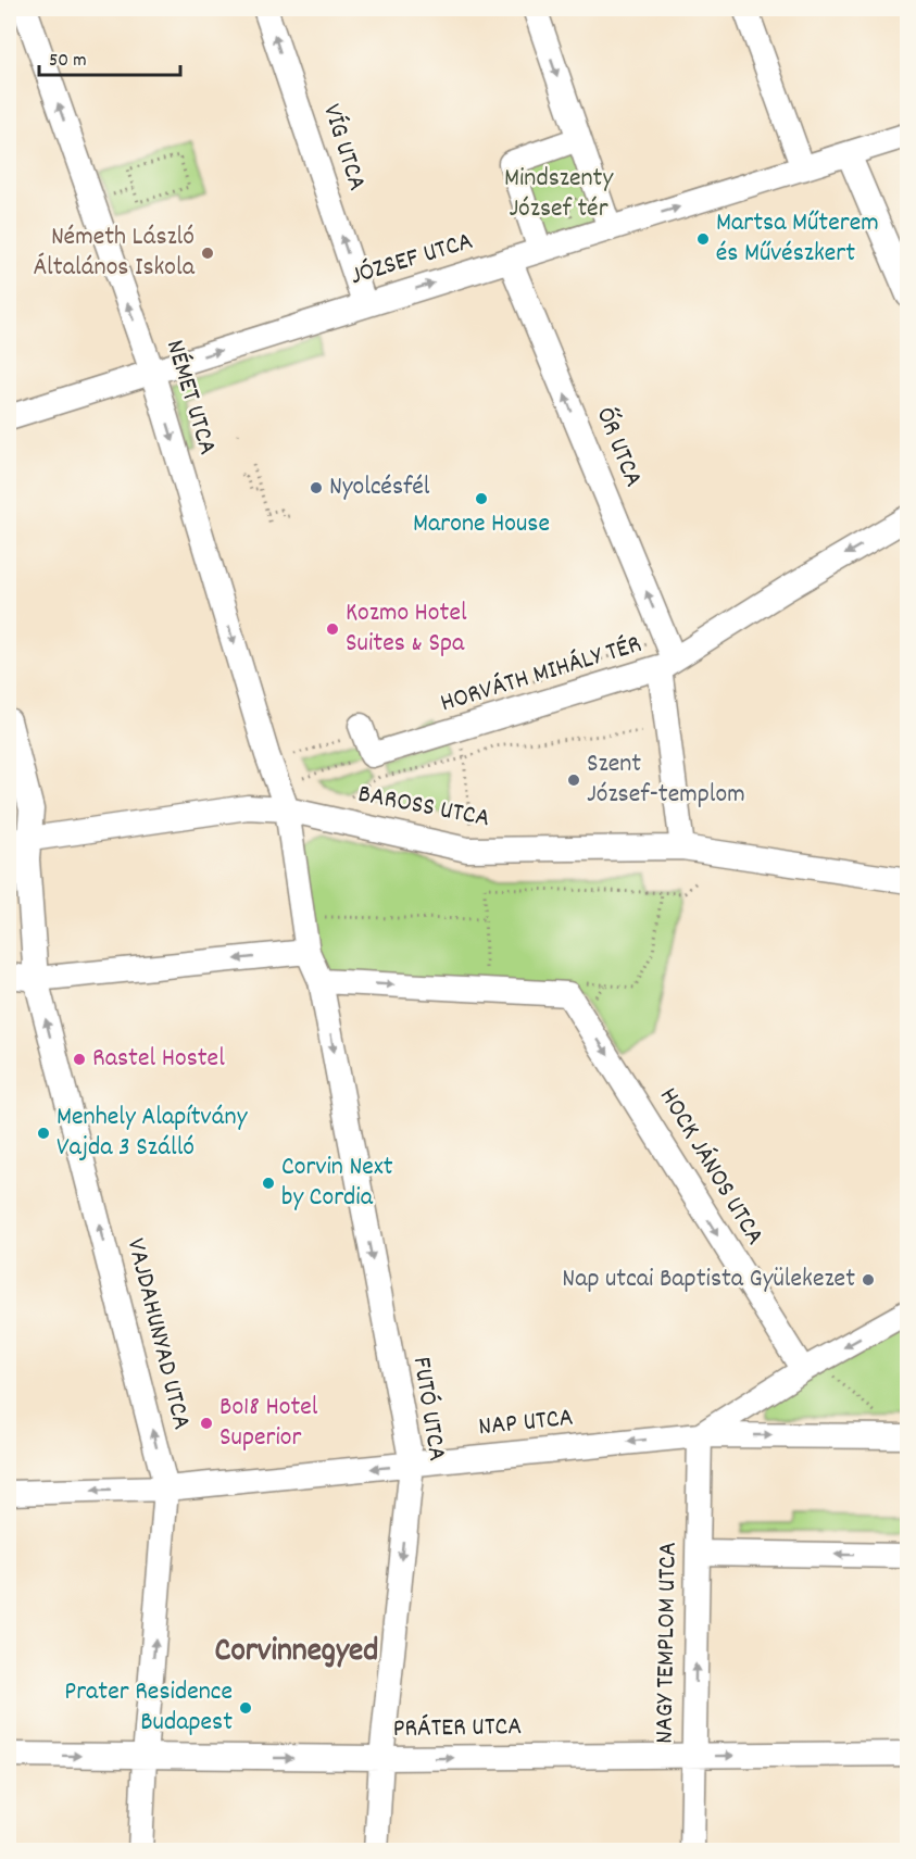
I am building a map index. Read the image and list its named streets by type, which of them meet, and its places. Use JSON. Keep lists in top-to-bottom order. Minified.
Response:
{"streets":{"street":["VÍG UTCA","JÓZSEF UTCA","NÉMET UTCA","ŐR UTCA","HORVÁTH MIHÁLY TÉR","BAROSS UTCA","HOCK JÁNOS UTCA","VAJDAHUNYAD UTCA","FUTÓ UTCA","NAP UTCA","NAGY TEMPLOM UTCA","PRÁTER UTCA"]},"crossings":[["VÍG UTCA","JÓZSEF UTCA"],["JÓZSEF UTCA","NÉMET UTCA"],["JÓZSEF UTCA","ŐR UTCA"],["NÉMET UTCA","BAROSS UTCA"],["ŐR UTCA","HORVÁTH MIHÁLY TÉR"],["HORVÁTH MIHÁLY TÉR","BAROSS UTCA"],["BAROSS UTCA","VAJDAHUNYAD UTCA"],["HOCK JÁNOS UTCA","NAP UTCA"],["VAJDAHUNYAD UTCA","NAP UTCA"],["VAJDAHUNYAD UTCA","PRÁTER UTCA"],["FUTÓ UTCA","NAP UTCA"],["FUTÓ UTCA","PRÁTER UTCA"],["NAP UTCA","NAGY TEMPLOM UTCA"],["NAGY TEMPLOM UTCA","PRÁTER UTCA"]],"one_way":["VÍG UTCA","JÓZSEF UTCA","ŐR UTCA","HOCK JÁNOS UTCA","VAJDAHUNYAD UTCA","FUTÓ UTCA","NAGY TEMPLOM UTCA","PRÁTER UTCA"],"districts":["Corvinnegyed"],"parks":["Mindszenty József tér"],"places":["Martsa Műterem és Művészkert","Németh László Általános Iskola","Nyolcésfél","Marone House","Kozmo Hotel Suites & Spa","Szent József-templom","Rastel Hostel","Menhely Alapítvány Vajda 3 Szálló","Corvin Next by Cordia","Nap utcai Baptista Gyülekezet","Bo18 Hotel Superior","Prater Residence Budapest"],"scale_bar":"50 m"}
